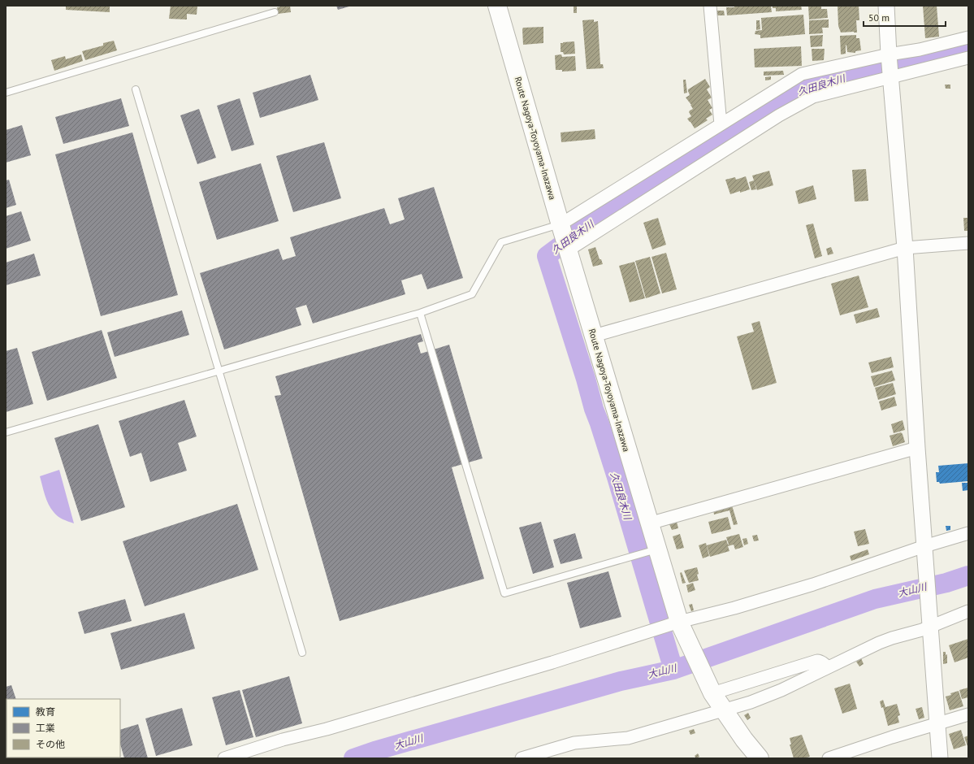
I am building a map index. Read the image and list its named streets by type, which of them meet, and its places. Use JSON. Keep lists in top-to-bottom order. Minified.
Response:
{"streets":{"main road":["Route Nagoya-Toyoyama-Inazawa"]},"water":["久田良木川","大山川"],"legend":["教育","工業","その他"],"scale_bar":"50 m"}
